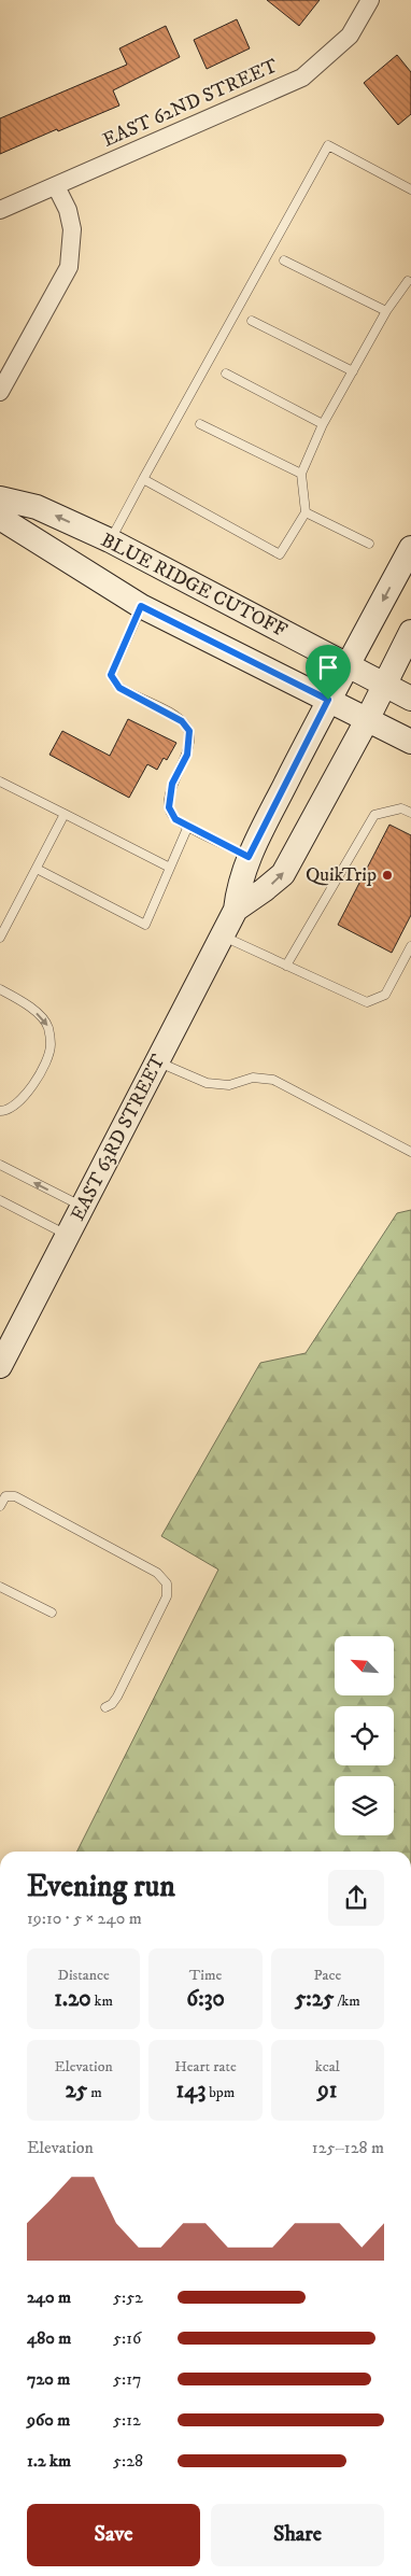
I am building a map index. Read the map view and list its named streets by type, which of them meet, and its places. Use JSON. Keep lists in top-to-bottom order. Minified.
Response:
{"streets":{"main road":["BLUE RIDGE CUTOFF","EAST 63RD STREET"],"street":["EAST 62ND STREET"]},"crossings":[["BLUE RIDGE CUTOFF","EAST 63RD STREET"]],"places":["QuikTrip"],"north":"top left","page":{"heading":["Evening run","19:10 · 5 × 240 m"],"stats":[["Distance","1.20 km"],["Time","6:30"],["Pace","5:25 /km"],["Elevation","25 m"],["Heart rate","143 bpm"],["kcal","91"]],"chart":["Elevation","125–128 m"],"list":[{"name":"240 m","note":"5:52"},{"name":"480 m","note":"5:16"},{"name":"720 m","note":"5:17"},{"name":"960 m","note":"5:12"},{"name":"1.2 km","note":"5:28"}],"buttons":["Save","Share"]}}
